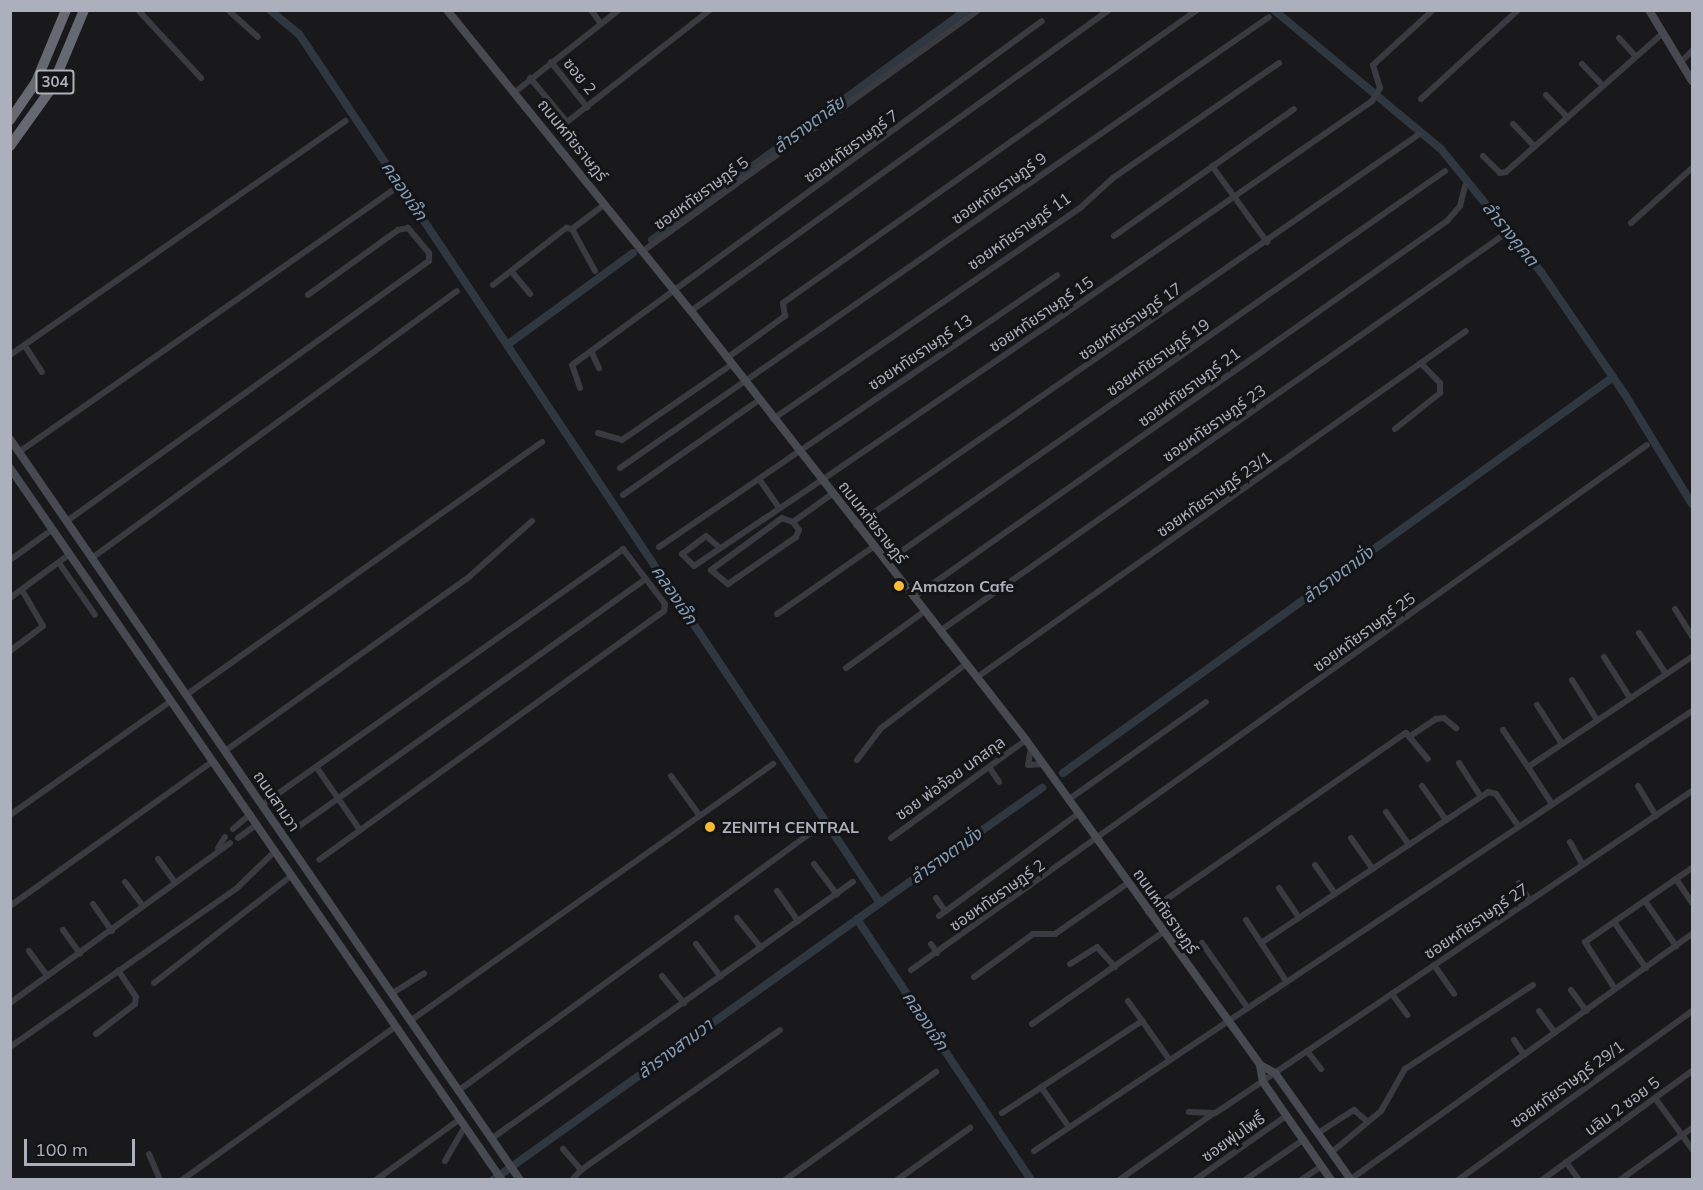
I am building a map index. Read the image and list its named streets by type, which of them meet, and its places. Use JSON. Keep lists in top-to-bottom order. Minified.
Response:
{"streets":{"highway":["304"],"street":["ซอย 2","ถนนหทัยราษฎร์","ซอยหทัยราษฎร์ 7","ซอยหทัยราษฎร์ 9","ซอยหทัยราษฎร์ 5","ซอยหทัยราษฎร์ 11","ซอยหทัยราษฎร์ 15","ซอยหทัยราษฎร์ 17","ซอยหทัยราษฎร์ 13","ซอยหทัยราษฎร์ 19","ซอยหทัยราษฎร์ 21","ซอยหทัยราษฎร์ 23","ซอยหทัยราษฎร์ 23/1","ซอยหทัยราษฎร์ 25","ซอย พ่อจ้อย นกสกุล","ถนนสามวา","ซอยหทัยราษฎร์ 2","ซอยหทัยราษฎร์ 27","ซอยหทัยราษฎร์ 29/1","นลิน 2 ซอย 5","ซอยพุ่มโพธิ์"]},"crossings":[["ถนนหทัยราษฎร์","ซอยหทัยราษฎร์ 7"],["ถนนหทัยราษฎร์","ซอยหทัยราษฎร์ 9"],["ถนนหทัยราษฎร์","ซอยหทัยราษฎร์ 5"],["ถนนหทัยราษฎร์","ซอยหทัยราษฎร์ 11"],["ถนนหทัยราษฎร์","ซอยหทัยราษฎร์ 15"],["ถนนหทัยราษฎร์","ซอยหทัยราษฎร์ 17"],["ถนนหทัยราษฎร์","ซอยหทัยราษฎร์ 13"],["ถนนหทัยราษฎร์","ซอยหทัยราษฎร์ 19"],["ถนนหทัยราษฎร์","ซอยหทัยราษฎร์ 21"],["ถนนหทัยราษฎร์","ซอยหทัยราษฎร์ 23"],["ถนนหทัยราษฎร์","ซอยหทัยราษฎร์ 23/1"],["ถนนหทัยราษฎร์","ซอยหทัยราษฎร์ 25"],["ถนนหทัยราษฎร์","ซอย พ่อจ้อย นกสกุล"],["ถนนหทัยราษฎร์","ซอยหทัยราษฎร์ 2"],["ถนนหทัยราษฎร์","ซอยหทัยราษฎร์ 27"],["ถนนหทัยราษฎร์","ซอยพุ่มโพธิ์"],["ซอยหทัยราษฎร์ 25","ซอยหทัยราษฎร์ 2"]],"water":["ลำรางตาลัย","คลองเจ๊ก","ลำรางคูคต","ลำรางตามั่ง","ลำรางสามวา"],"places":["Amazon Cafe","ZENITH CENTRAL"],"scale_bar":"100 m"}
